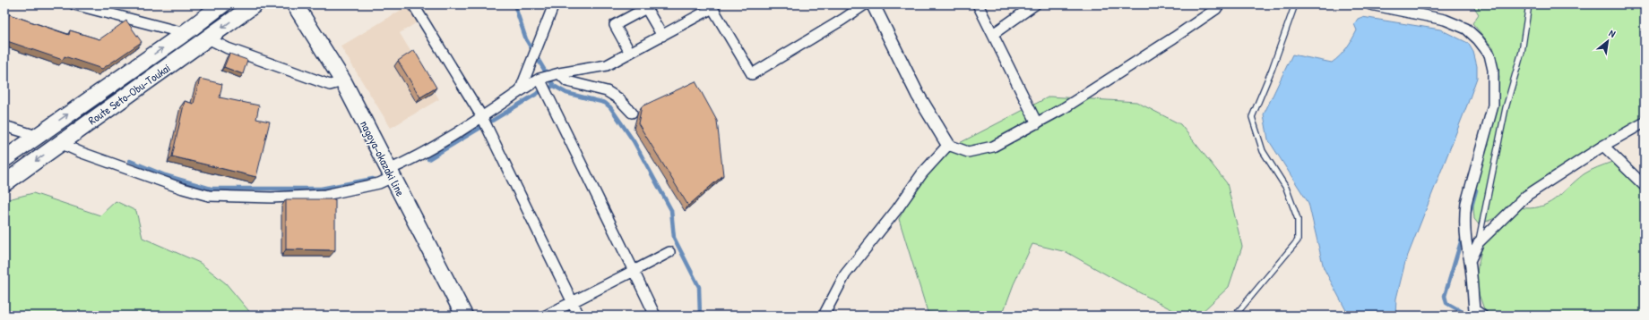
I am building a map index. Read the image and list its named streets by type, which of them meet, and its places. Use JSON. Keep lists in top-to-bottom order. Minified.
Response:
{"streets":{"main road":["Route Seto-Obu-Toukai","nagoya-okazaki line"]},"north":"top right"}
